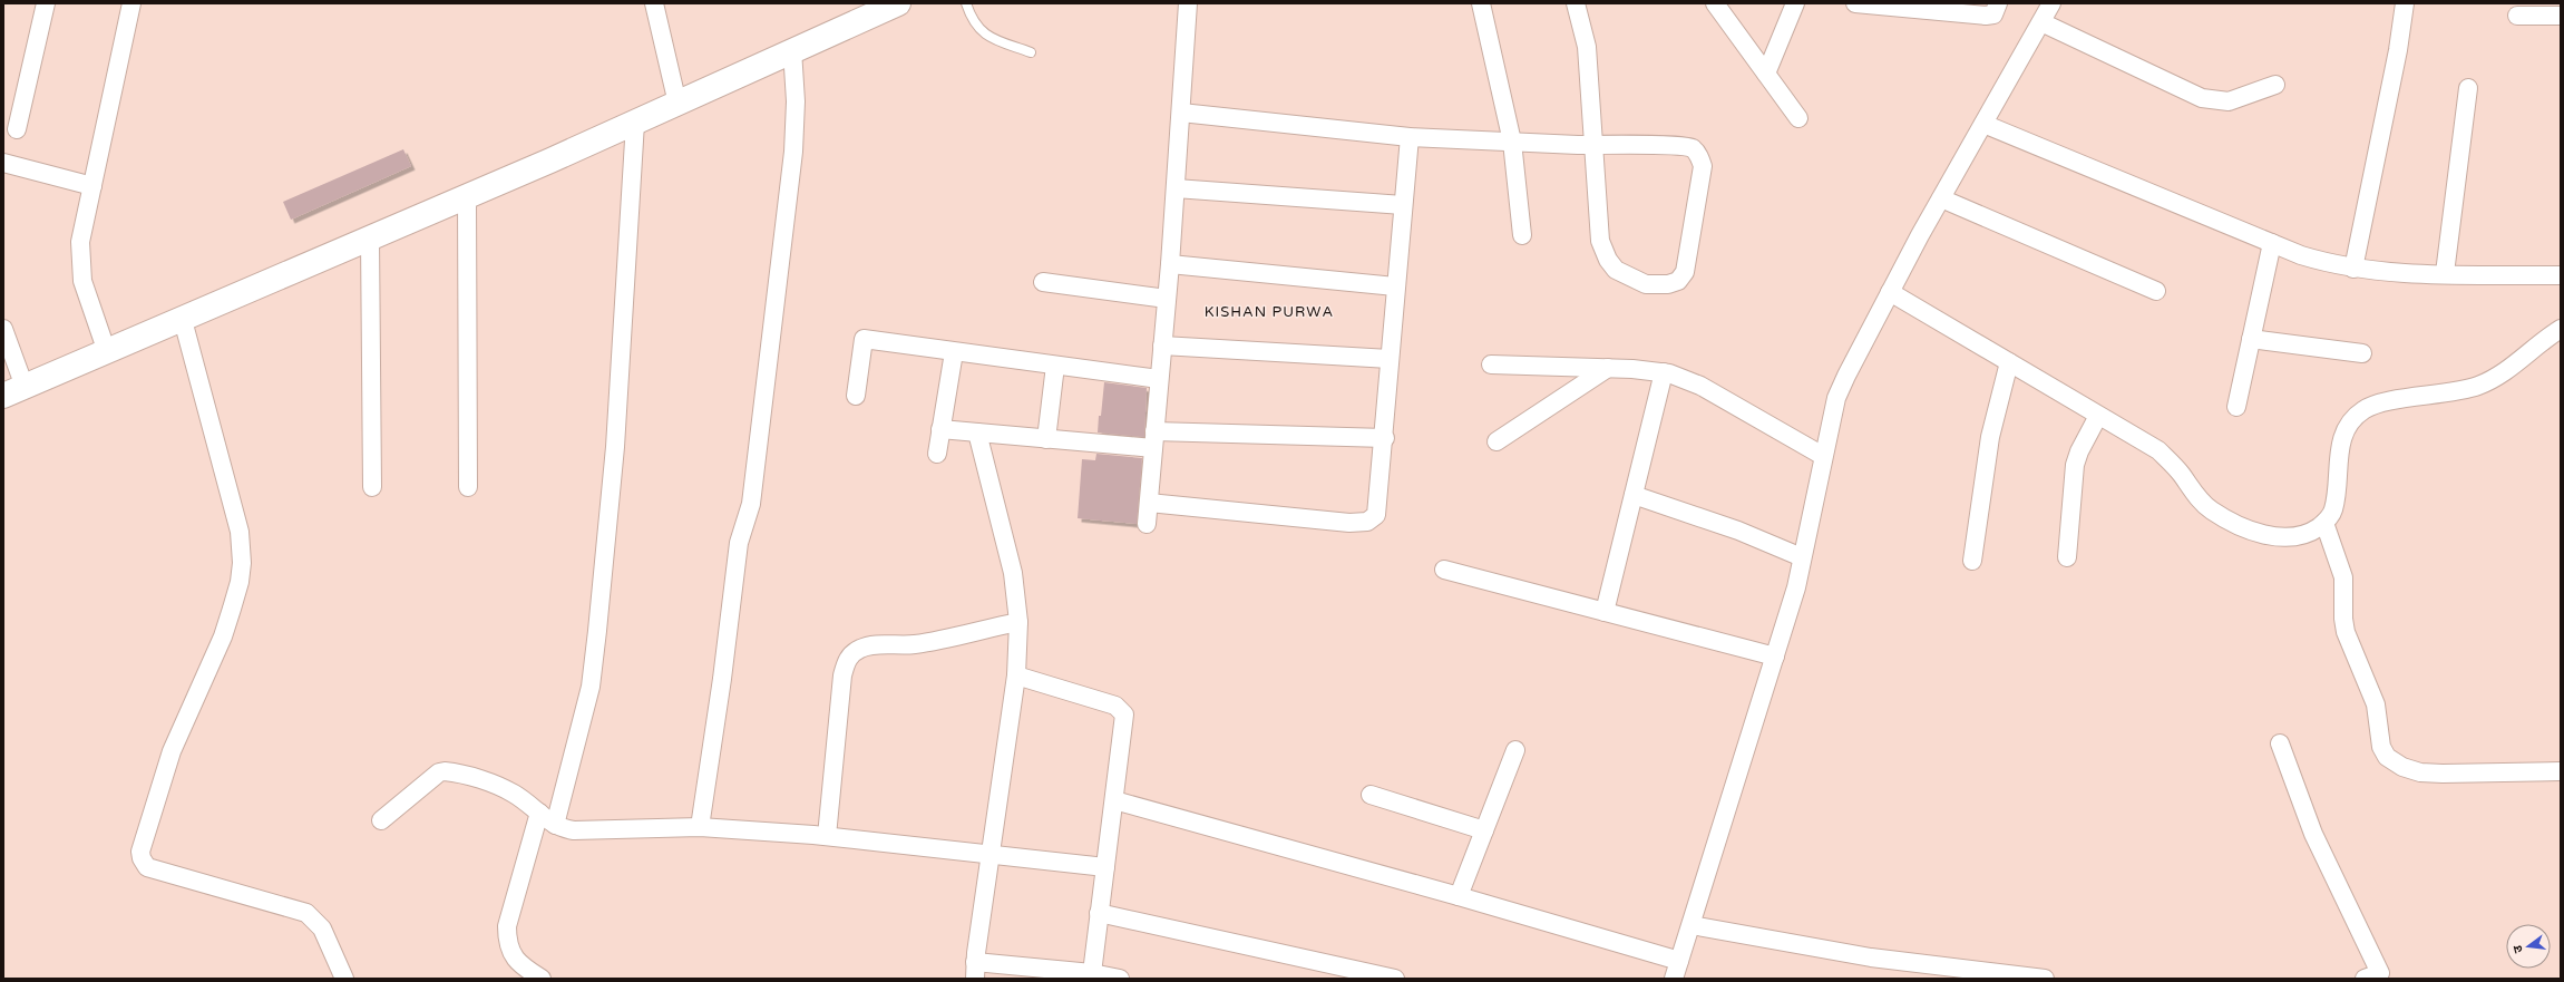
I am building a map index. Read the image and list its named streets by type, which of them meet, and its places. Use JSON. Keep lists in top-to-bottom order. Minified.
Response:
{"districts":["KISHAN PURWA"],"north":"left"}
